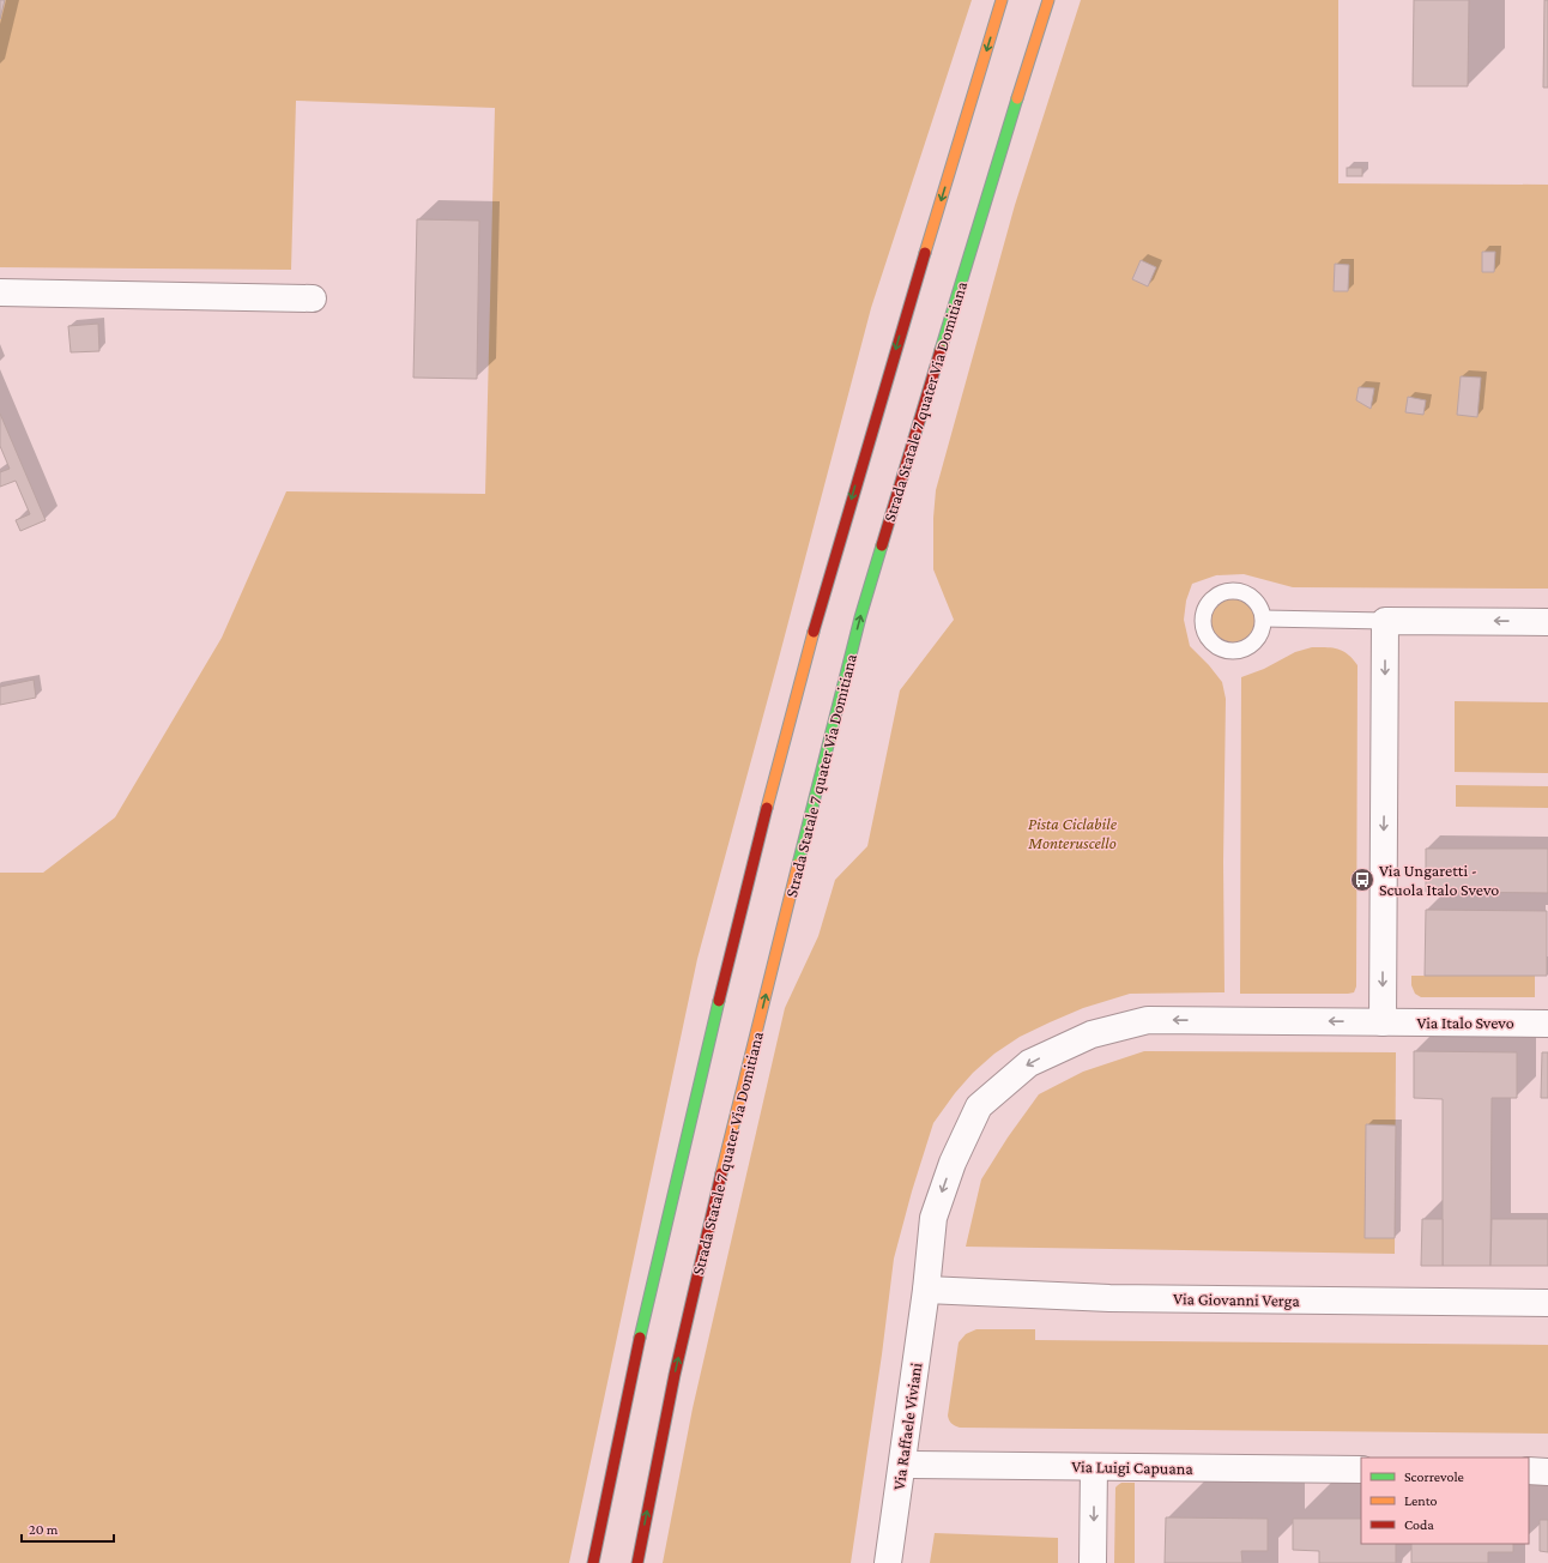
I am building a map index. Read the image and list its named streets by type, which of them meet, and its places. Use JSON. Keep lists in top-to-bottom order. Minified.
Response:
{"streets":{"highway":["Strada Statale 7 quater Via Domitiana"],"street":["Via Italo Svevo","Via Giovanni Verga","Via Raffaele Viviani","Via Luigi Capuana"]},"crossings":[["Via Italo Svevo","Via Giovanni Verga"],["Via Italo Svevo","Via Raffaele Viviani"],["Via Giovanni Verga","Via Raffaele Viviani"],["Via Raffaele Viviani","Via Luigi Capuana"]],"one_way":["Via Italo Svevo"],"parks":["Pista Ciclabile Monteruscello"],"places":{"bus stop":["Via Ungaretti - Scuola Italo Svevo"]},"legend":["Scorrevole","Lento","Coda"],"scale_bar":"20 m"}
